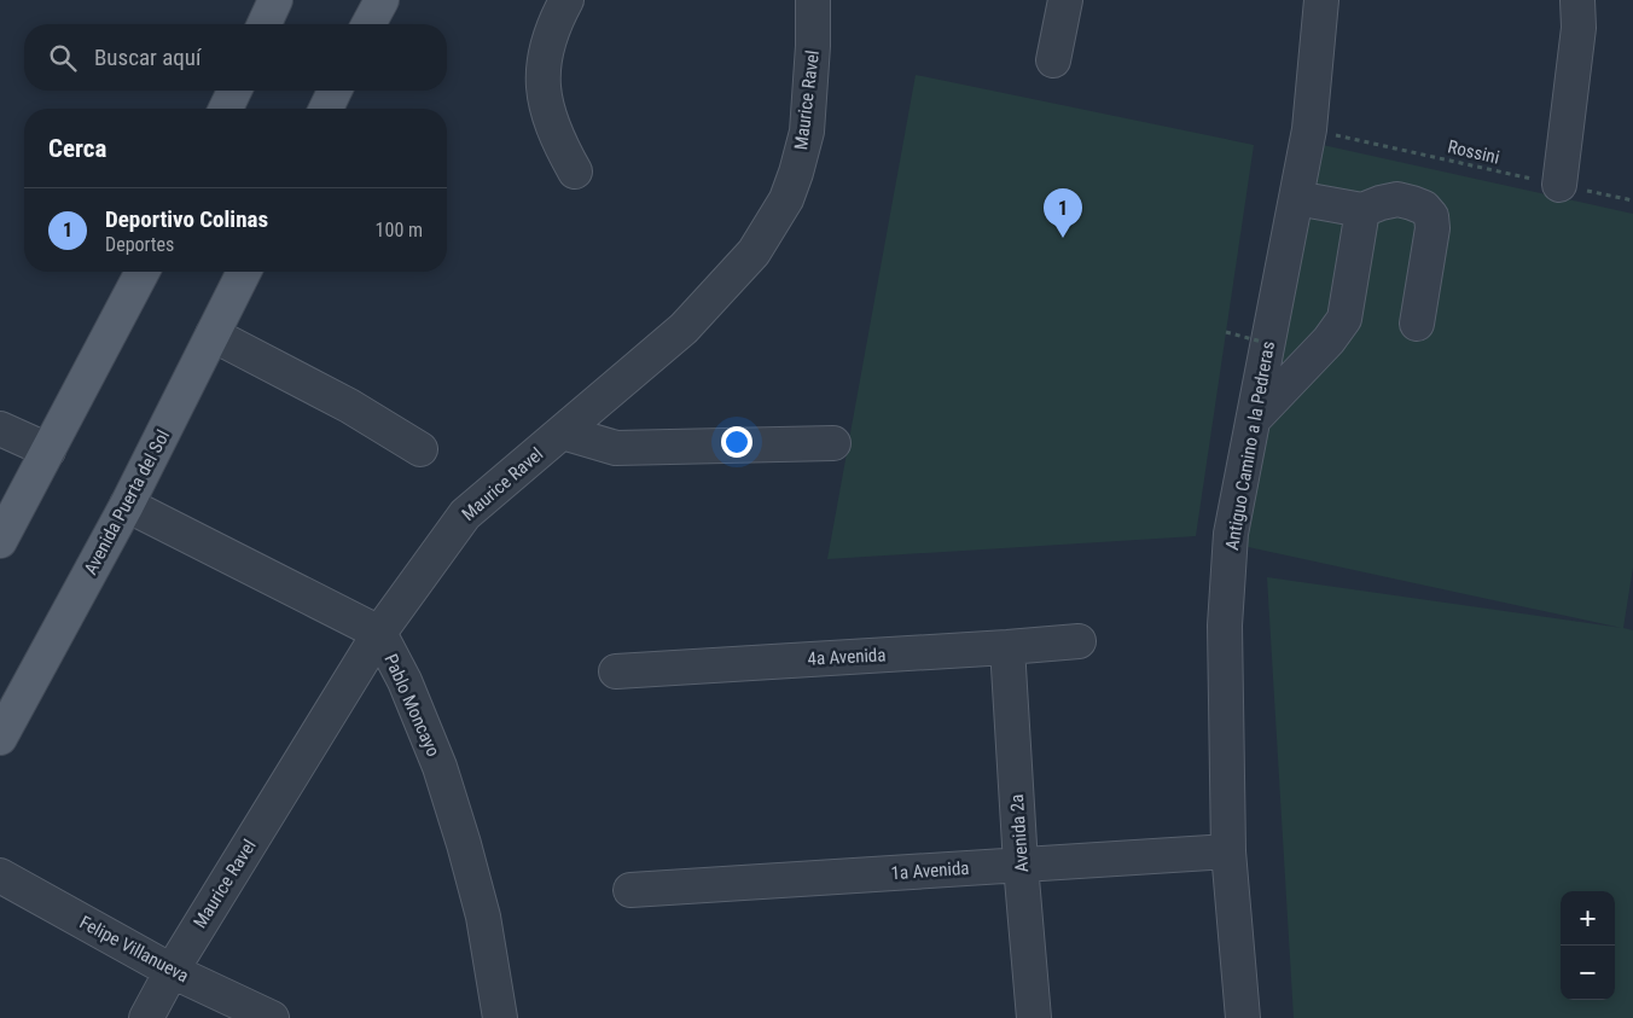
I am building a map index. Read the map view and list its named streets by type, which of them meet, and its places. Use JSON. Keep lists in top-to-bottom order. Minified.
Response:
{"streets":{"main road":["Avenida Puerta del Sol"],"street":["Maurice Ravel","Antiguo Camino a la Pedreras","4a Avenida","Pablo Moncayo","Avenida 2a","1a Avenida","Felipe Villanueva"],"path":["Rossini"]},"crossings":[["Maurice Ravel","Pablo Moncayo"],["Maurice Ravel","Felipe Villanueva"],["Rossini","Antiguo Camino a la Pedreras"],["Antiguo Camino a la Pedreras","1a Avenida"],["Avenida Puerta del Sol","Pablo Moncayo"],["4a Avenida","Avenida 2a"],["Avenida 2a","1a Avenida"]],"page":{"search":"Buscar aquí","heading":"Cerca","list":[{"mark":"1","name":"Deportivo Colinas","note":"Deportes","value":"100 m"}],"pins":"1","map_buttons":["+","−"]}}
